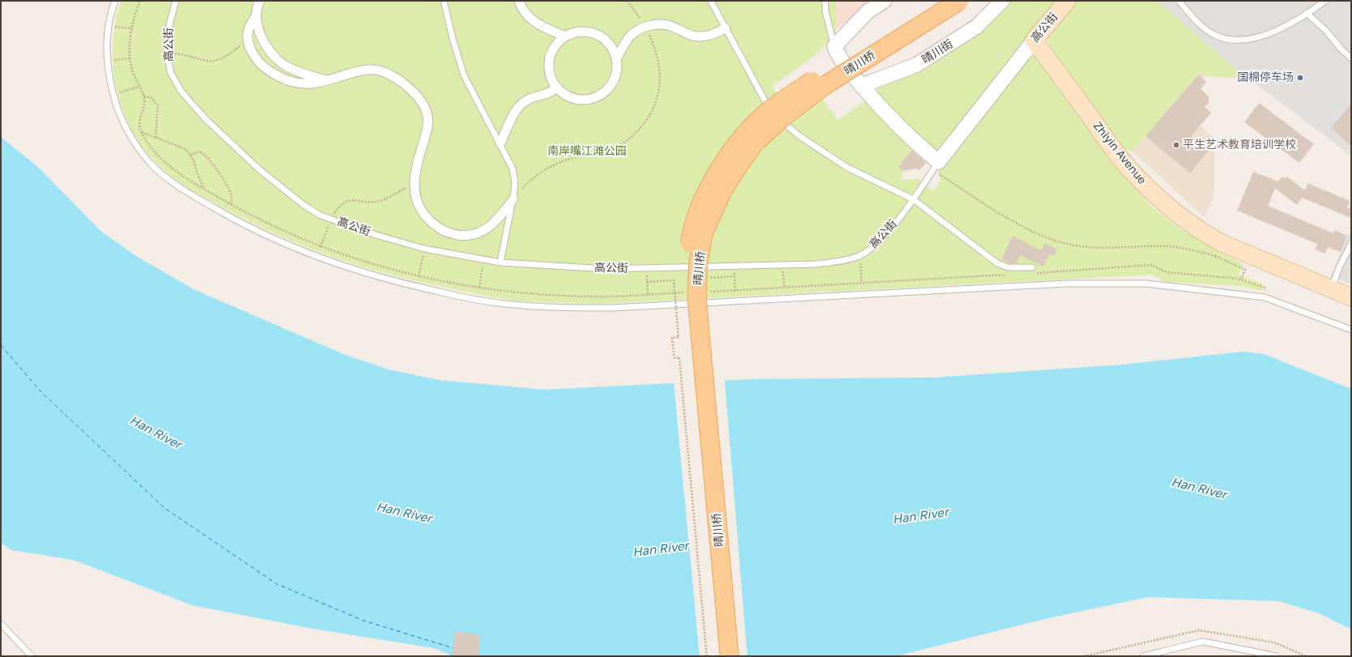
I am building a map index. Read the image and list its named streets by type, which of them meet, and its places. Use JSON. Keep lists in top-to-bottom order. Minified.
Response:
{"streets":{"main road":["高公街","晴川桥","Zhiyin Avenue"],"street":["晴川街"]},"crossings":[["高公街","Zhiyin Avenue"]],"water":["Han River"],"parks":["南岸嘴江滩公园"],"places":["国棉停车场","平生艺术教育培训学校"]}
